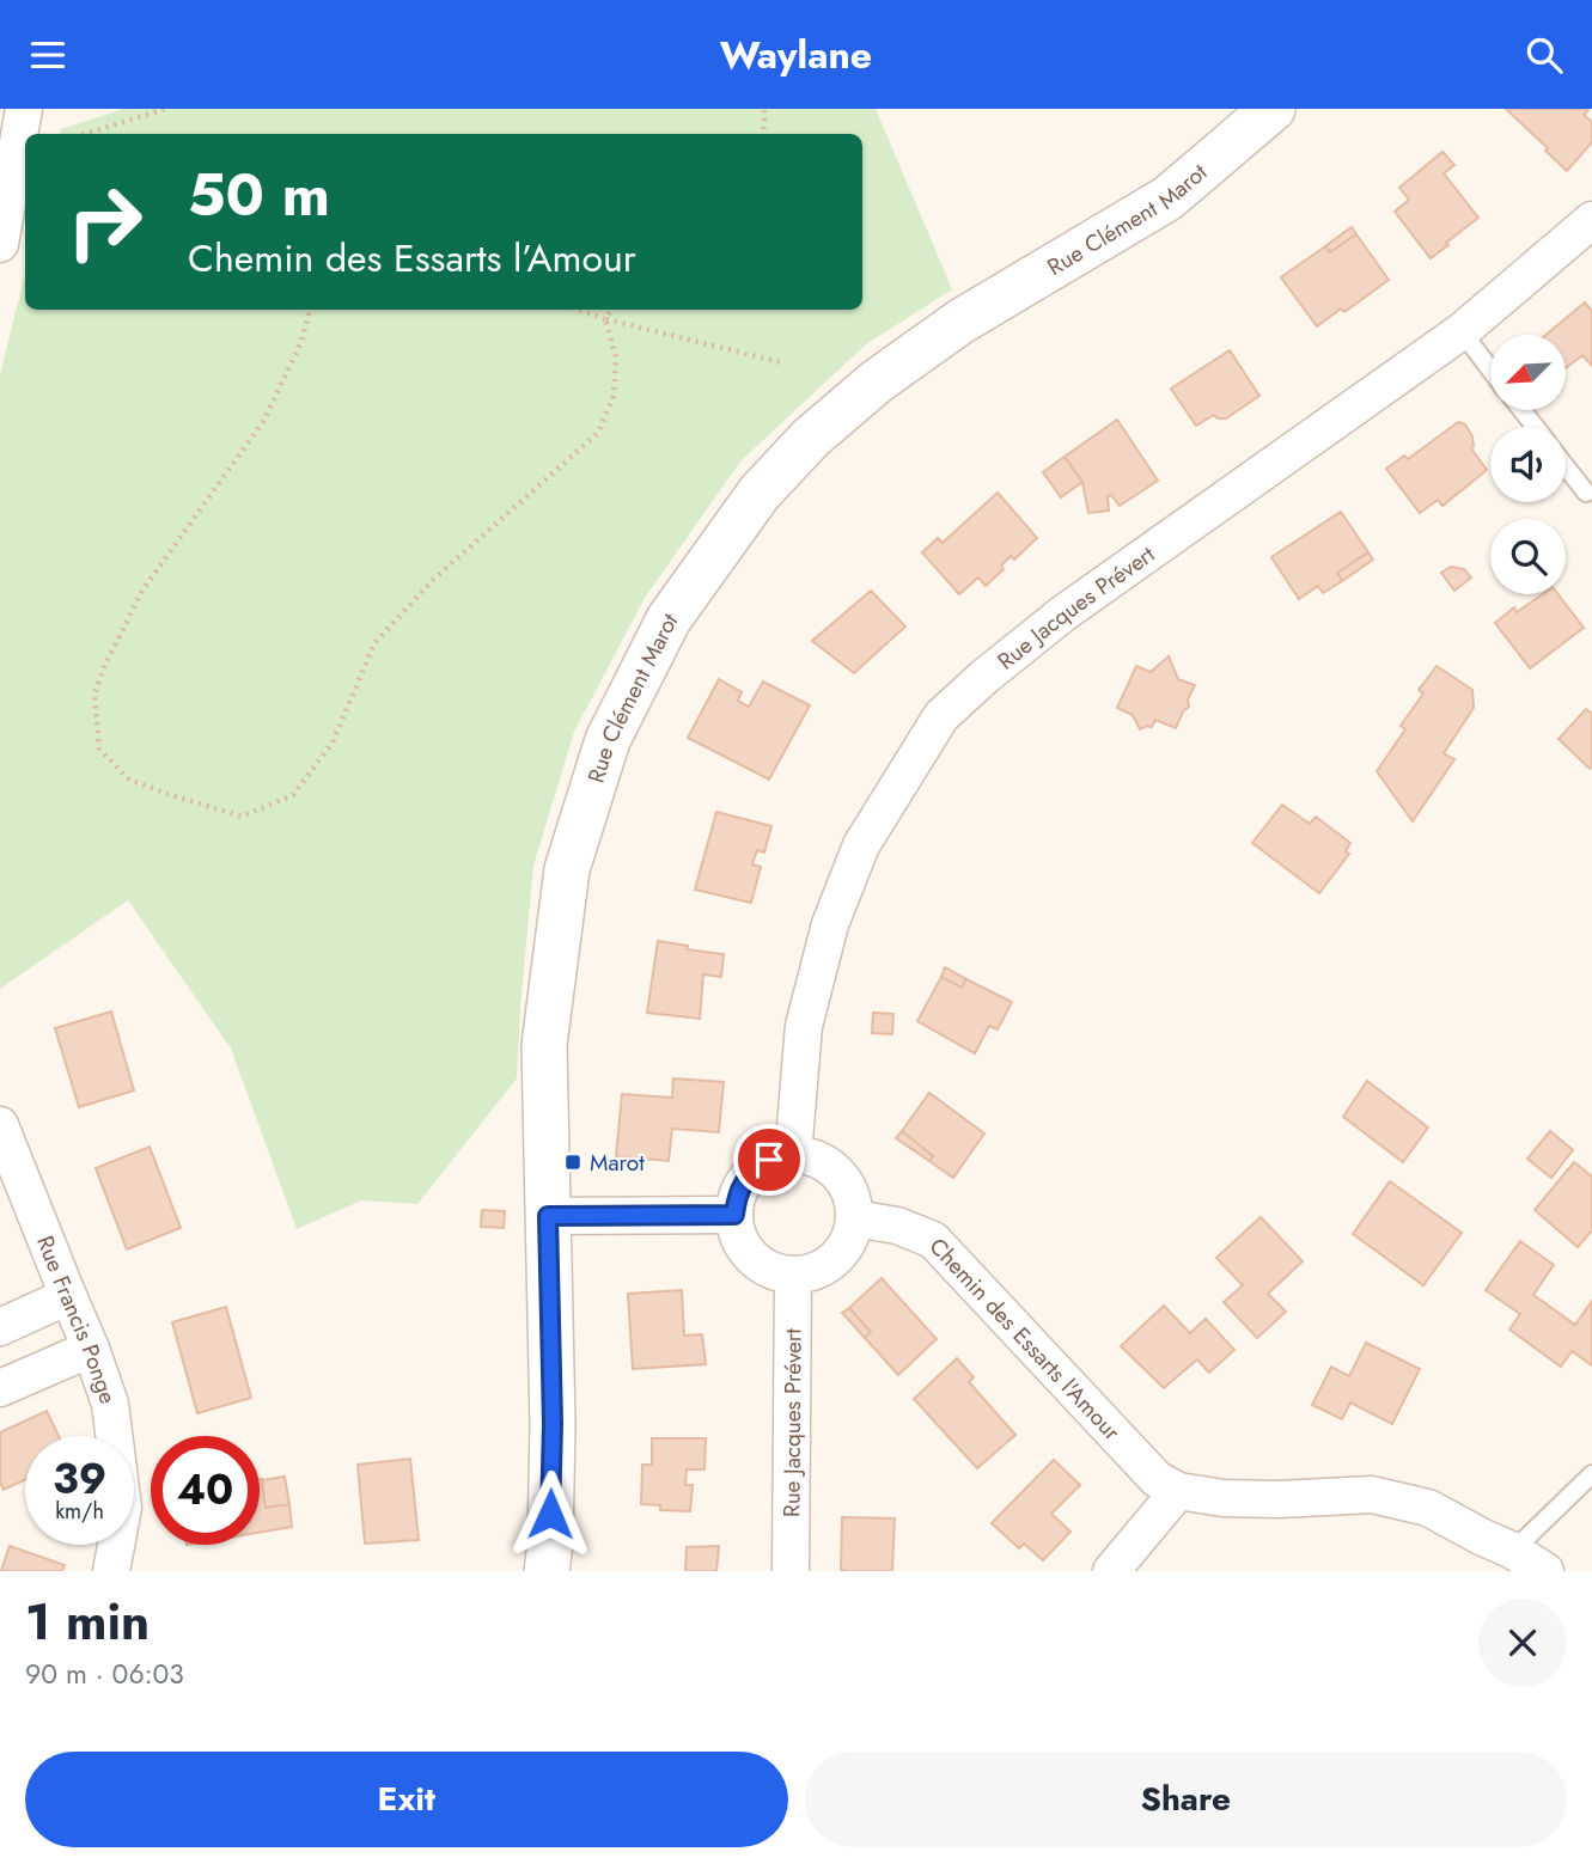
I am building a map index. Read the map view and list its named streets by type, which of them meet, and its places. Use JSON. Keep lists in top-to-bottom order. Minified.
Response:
{"streets":{"street":["Rue Clément Marot","Rue Jacques Prévert","Rue Francis Ponge","Chemin des Essarts l'Amour"]},"crossings":[["Rue Jacques Prévert","Chemin des Essarts l'Amour"]],"places":{"transit":["Marot"]},"north":"bottom left","page":{"header":"Waylane","turn":["50 m","Chemin des Essarts l’Amour"],"speed":"39 km/h","limit":"40","heading":["1 min","90 m · 06:03"],"buttons":["Exit","Share"]}}
